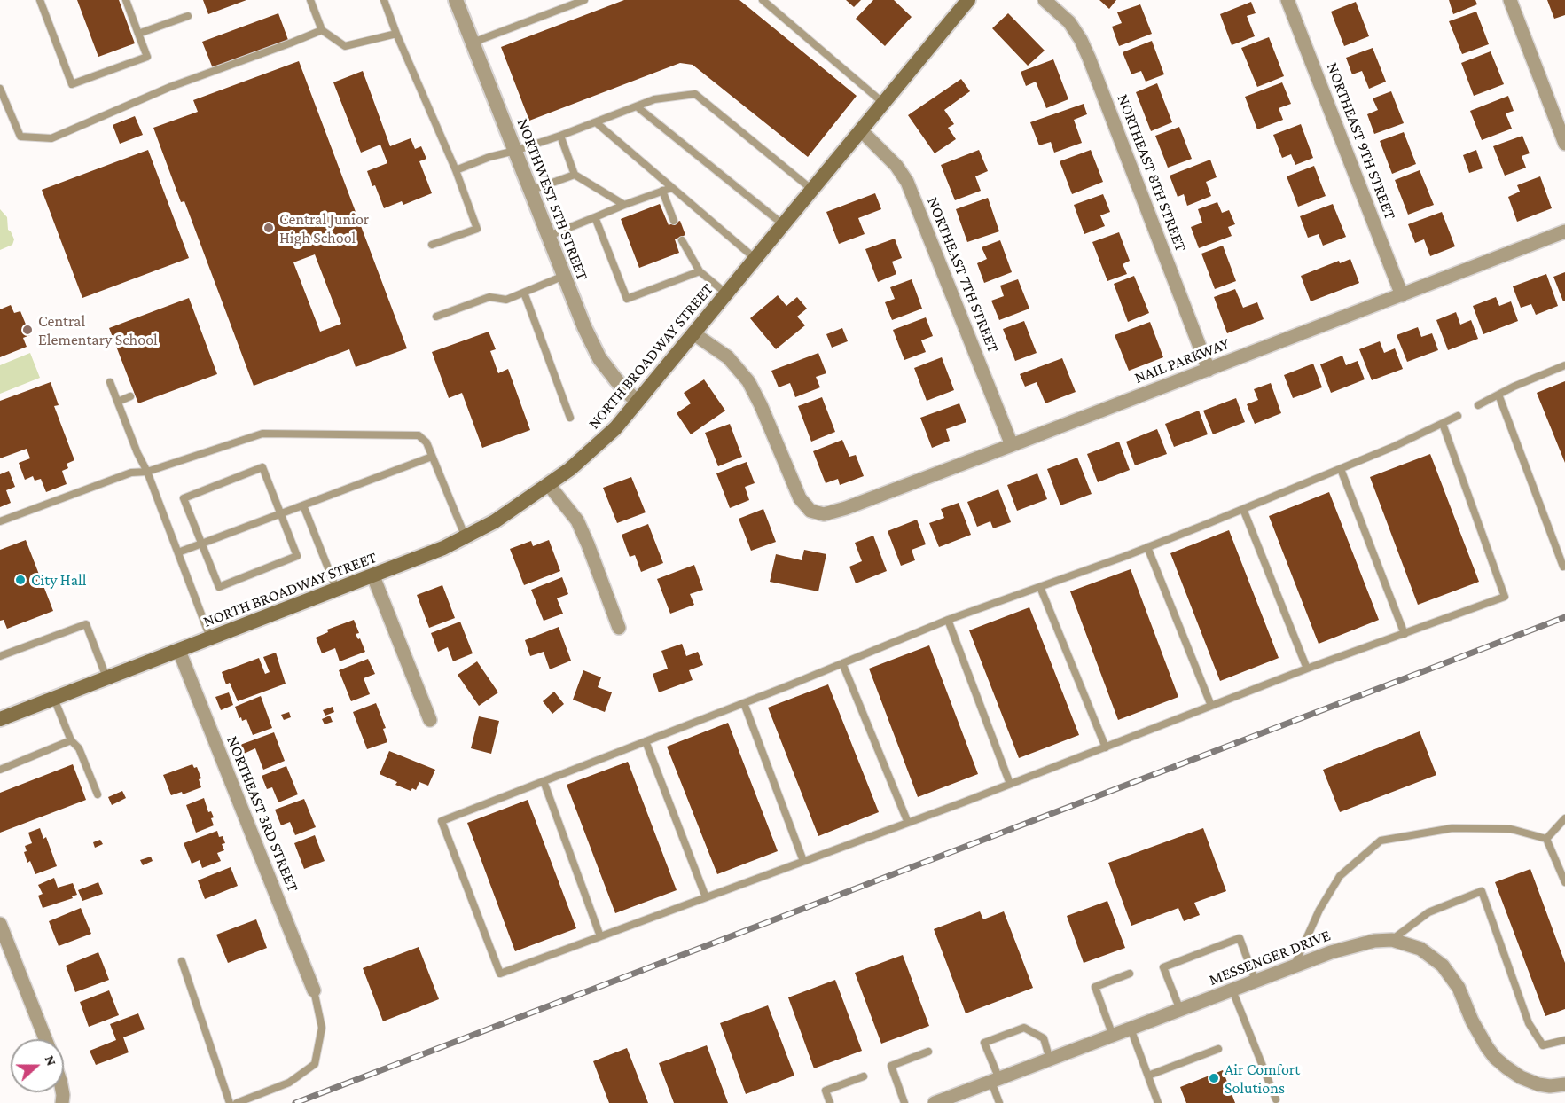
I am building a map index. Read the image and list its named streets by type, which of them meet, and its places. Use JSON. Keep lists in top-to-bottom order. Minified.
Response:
{"streets":{"main road":["NORTH BROADWAY STREET"],"street":["NORTHEAST 9TH STREET","NORTHEAST 8TH STREET","NORTHWEST 5TH STREET","NORTHEAST 7TH STREET","NAIL PARKWAY","NORTHEAST 3RD STREET","MESSENGER DRIVE"]},"crossings":[["NORTHEAST 9TH STREET","NAIL PARKWAY"],["NORTHEAST 8TH STREET","NAIL PARKWAY"],["NORTHWEST 5TH STREET","NORTH BROADWAY STREET"],["NORTHEAST 7TH STREET","NORTH BROADWAY STREET"],["NORTHEAST 7TH STREET","NAIL PARKWAY"],["NORTH BROADWAY STREET","NAIL PARKWAY"],["NORTH BROADWAY STREET","NORTHEAST 3RD STREET"]],"places":["Central Junior High School","Central Elementary School","City Hall","Air Comfort Solutions"],"north":"right"}
